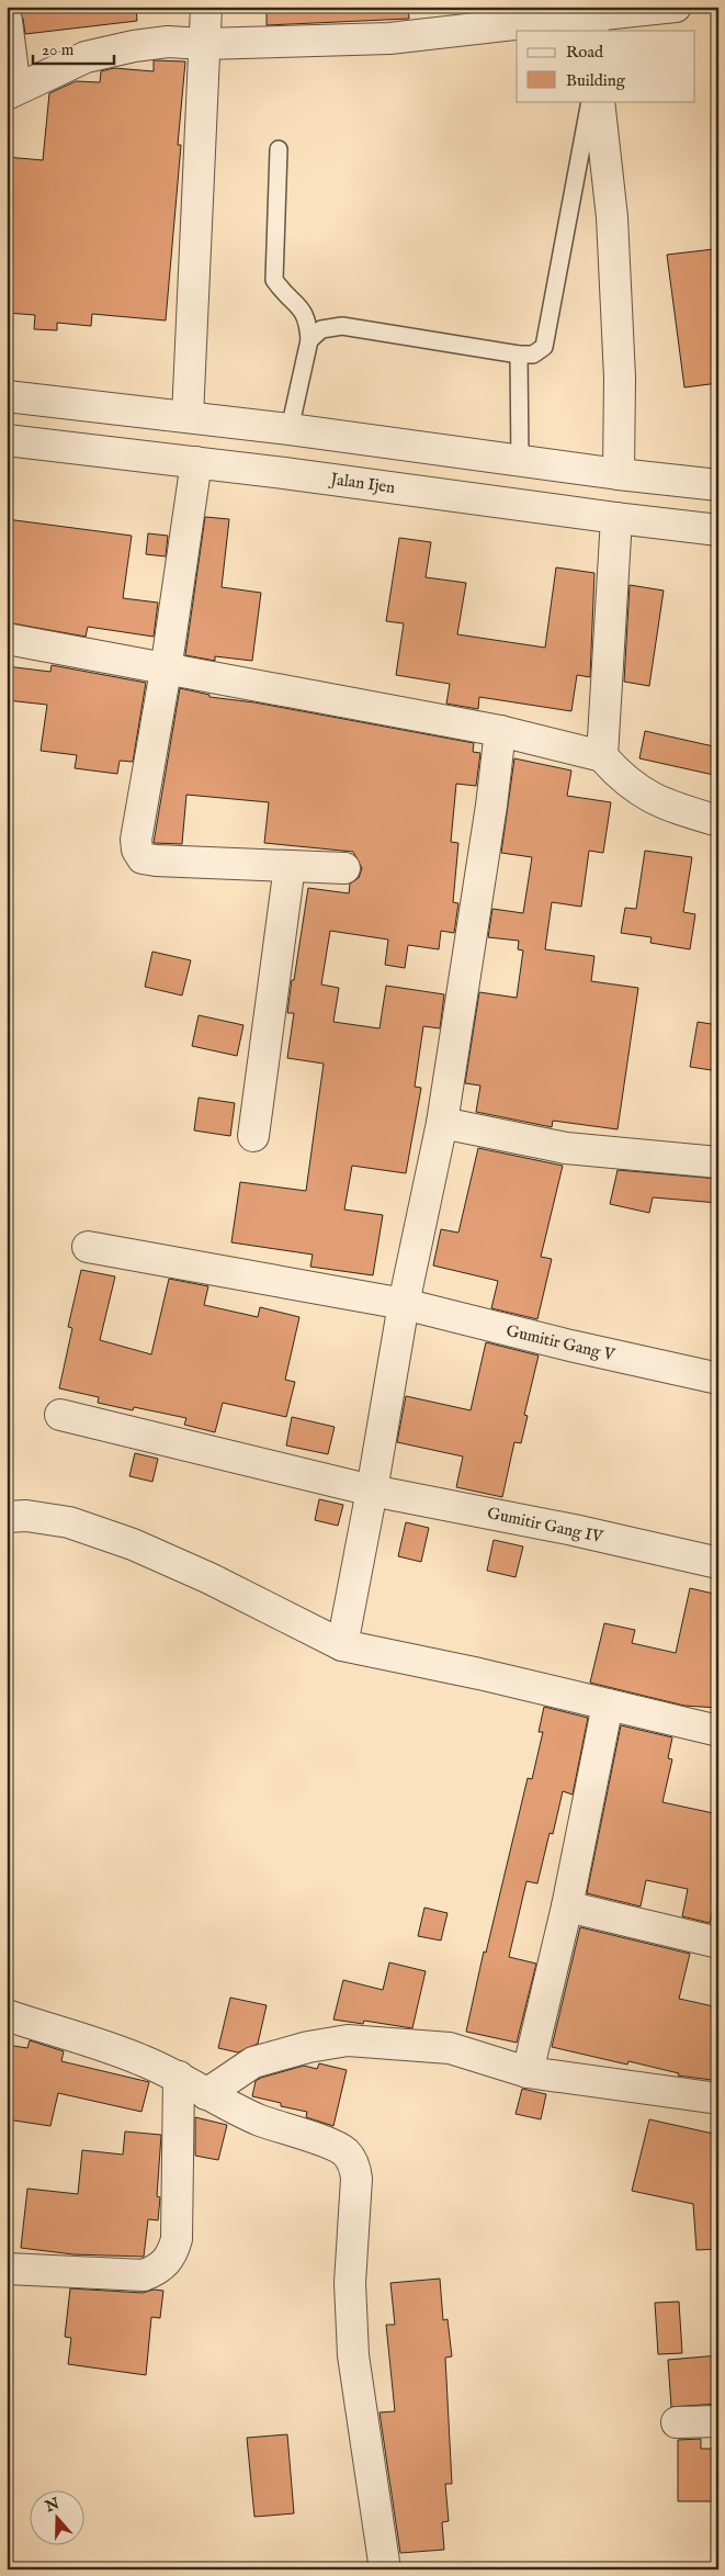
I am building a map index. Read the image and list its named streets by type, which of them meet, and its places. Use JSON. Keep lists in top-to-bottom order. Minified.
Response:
{"streets":{"street":["Jalan Ijen","Gumitir Gang V","Gumitir Gang IV"]},"legend":["Road","Building"],"scale_bar":"20 m","north":"top"}
